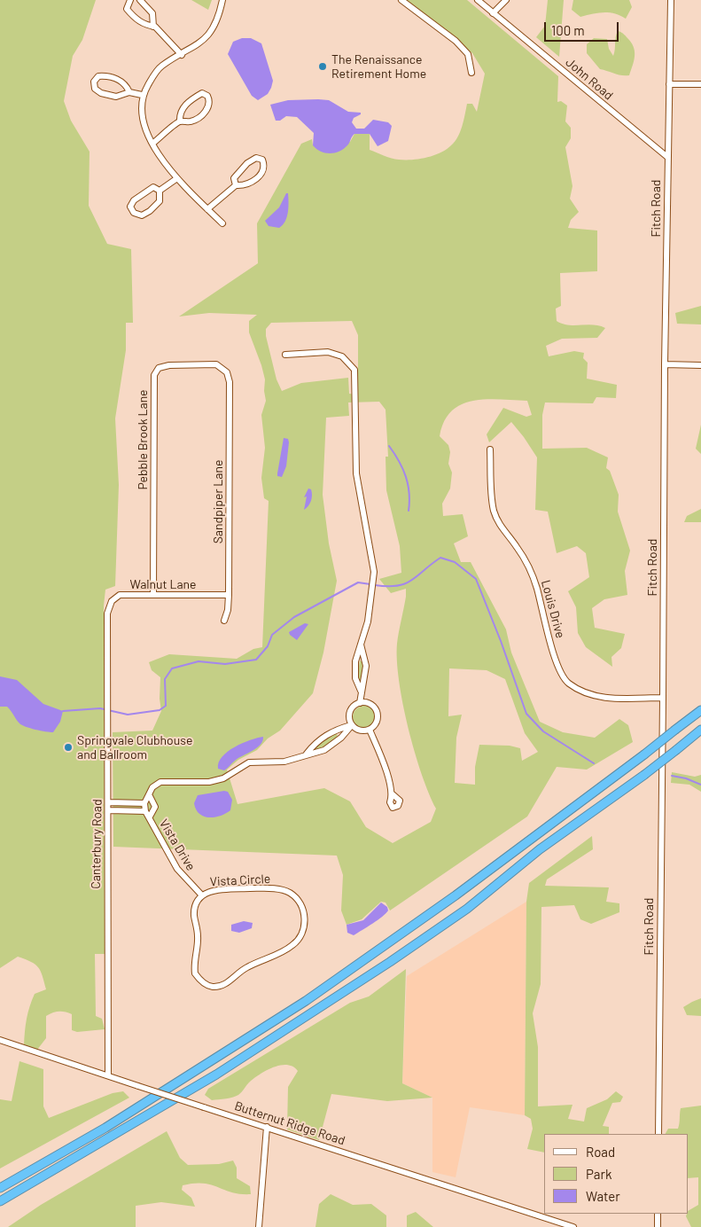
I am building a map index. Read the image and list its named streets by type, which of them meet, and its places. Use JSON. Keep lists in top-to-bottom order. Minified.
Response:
{"streets":{"street":["John Road","Fitch Road","Pebble Brook Lane","Sandpiper Lane","Walnut Lane","Louis Drive","Canterbury Road","Vista Drive","Vista Circle","Butternut Ridge Road"]},"crossings":[["John Road","Fitch Road"],["Fitch Road","Louis Drive"],["Pebble Brook Lane","Sandpiper Lane"],["Pebble Brook Lane","Walnut Lane"],["Sandpiper Lane","Walnut Lane"],["Walnut Lane","Canterbury Road"],["Canterbury Road","Vista Drive"],["Canterbury Road","Butternut Ridge Road"],["Vista Drive","Vista Circle"]],"places":["The Renaissance Retirement Home","Springvale Clubhouse and Ballroom"],"legend":["Road","Park","Water"],"scale_bar":"100 m"}
